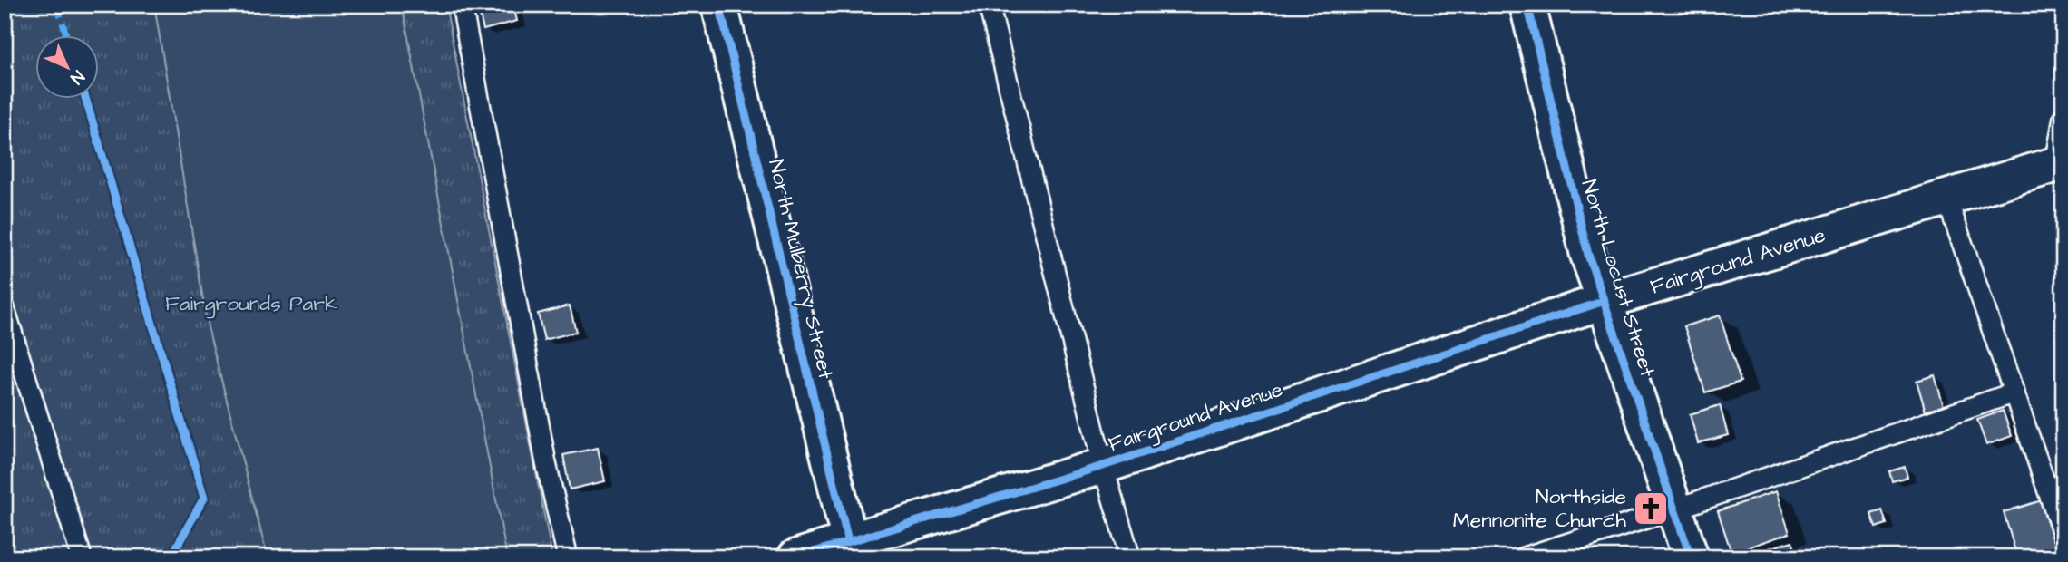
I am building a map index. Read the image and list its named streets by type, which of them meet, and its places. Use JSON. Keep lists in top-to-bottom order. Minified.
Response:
{"streets":{"street":["Fairground Avenue","North Mulberry Street","North Locust Street"]},"crossings":[["Fairground Avenue","North Mulberry Street"],["Fairground Avenue","North Locust Street"]],"parks":["Fairgrounds Park"],"places":{"church":["Northside Mennonite Church"]},"north":"bottom right"}
